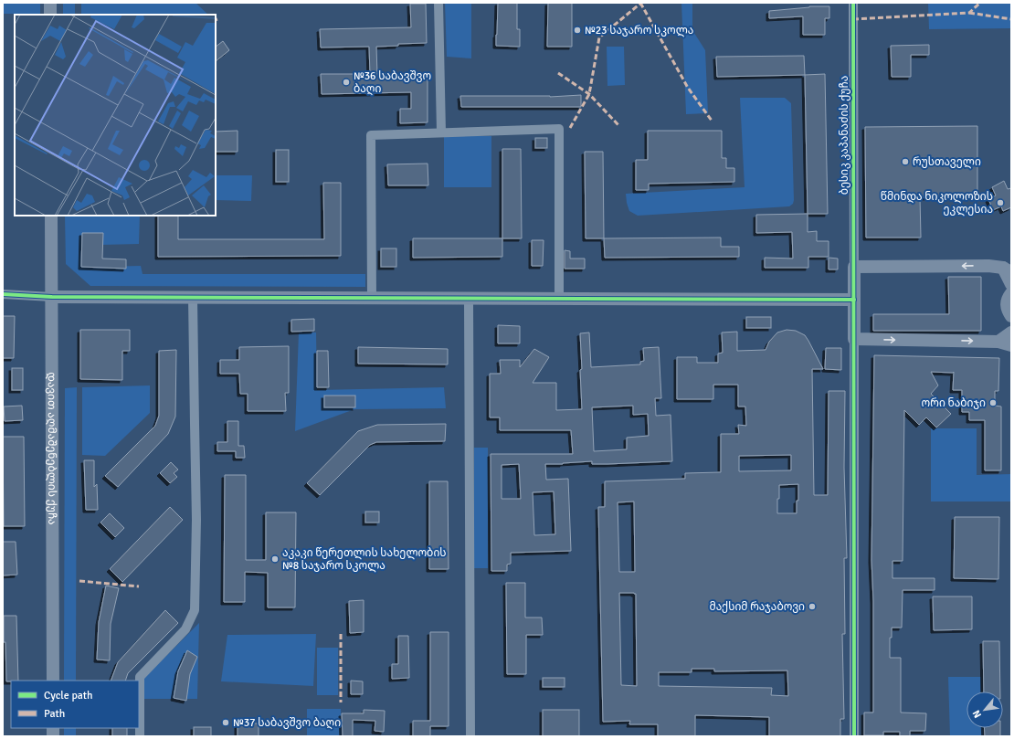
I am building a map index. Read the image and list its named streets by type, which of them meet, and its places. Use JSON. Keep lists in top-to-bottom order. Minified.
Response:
{"streets":{"street":["ბესიკ კაპანაძის ქუჩა","დავით აღმაშენებლის ქუჩა"]},"places":["№23 საჯარო სკოლა","№36 საბავშვო ბაღი","რუსთაველი","წმინდა ნიკოლოზის ეკლესია","ორი ნაბიჯი","აკაკი წერეთლის სახელობის №8 საჯარო სკოლა","მაქსიმ რაჯაბოვი","№37 საბავშვო ბაღი"],"legend":["Cycle path","Path"],"north":"bottom left"}
